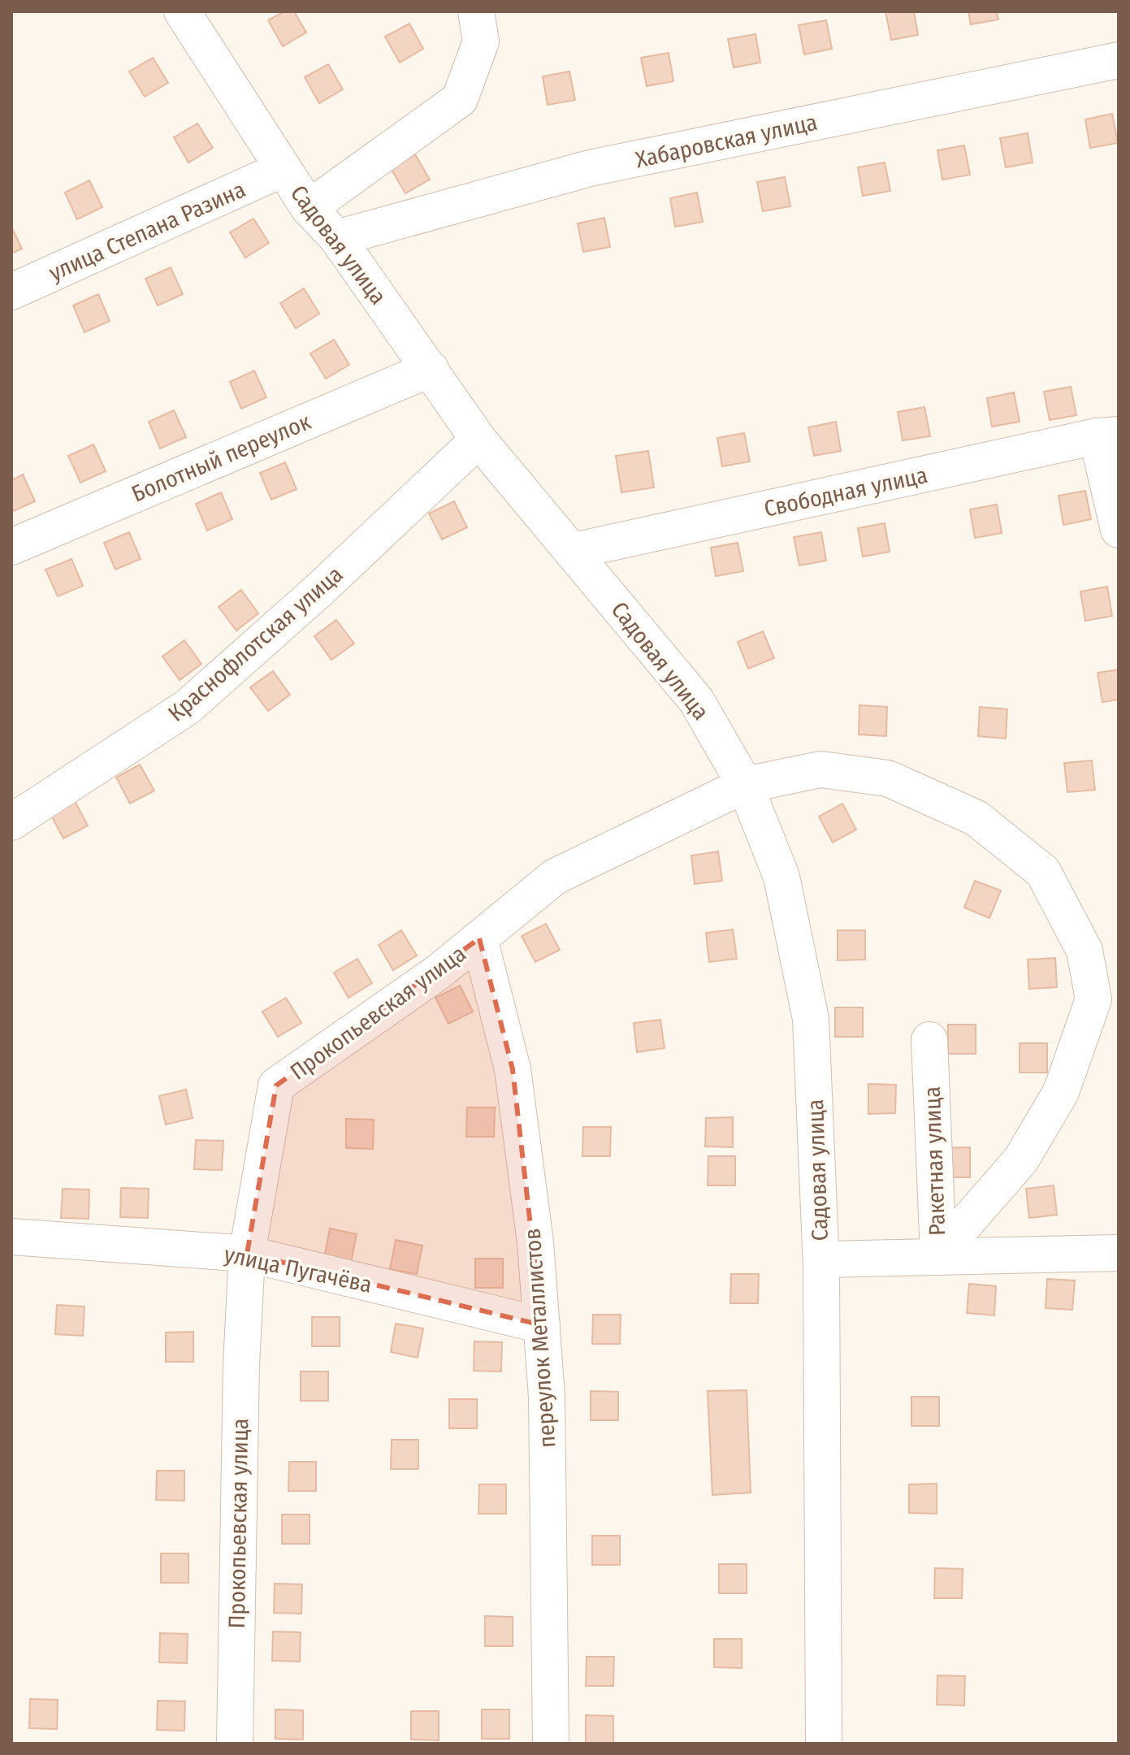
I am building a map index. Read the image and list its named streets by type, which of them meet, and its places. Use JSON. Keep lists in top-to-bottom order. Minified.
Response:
{"streets":{"street":["Хабаровская улица","улица Степана Разина","Садовая улица","Болотный переулок","Свободная улица","Краснофлотская улица","Прокопьевская улица","Ракетная улица","улица Пугачёва","переулок Металлистов"]},"crossings":[["Хабаровская улица","Садовая улица"],["улица Степана Разина","Садовая улица"],["Садовая улица","Болотный переулок"],["Садовая улица","Свободная улица"],["Садовая улица","Краснофлотская улица"],["Садовая улица","Прокопьевская улица"],["Садовая улица","Ракетная улица"],["Прокопьевская улица","Ракетная улица"],["Прокопьевская улица","улица Пугачёва"],["Прокопьевская улица","переулок Металлистов"],["улица Пугачёва","переулок Металлистов"]]}
